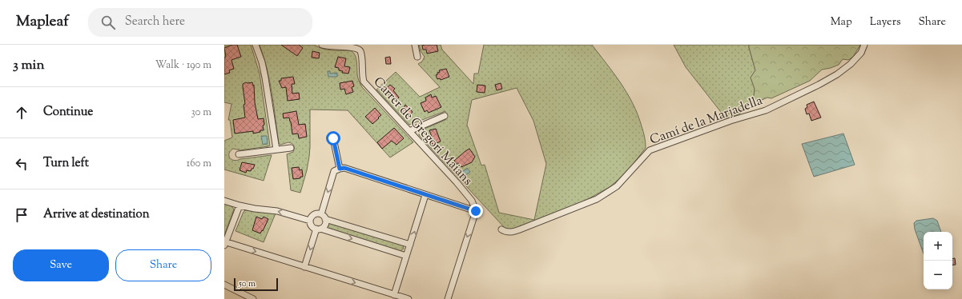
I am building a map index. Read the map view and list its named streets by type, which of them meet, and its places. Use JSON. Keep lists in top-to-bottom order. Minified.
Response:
{"streets":{"street":["Camí de la Marjadella","Carrer de Gregori Maians"]},"scale_bar":"50 m","page":{"header":"Mapleaf","search":"Search here","nav":["Map","Layers","Share"],"heading":["3 min","Walk · 190 m"],"list":[["Continue","30 m"],["Turn left","160 m"],"Arrive at destination"],"map_buttons":["+","−"],"buttons":["Save","Share"],"scale":"50 m"}}
